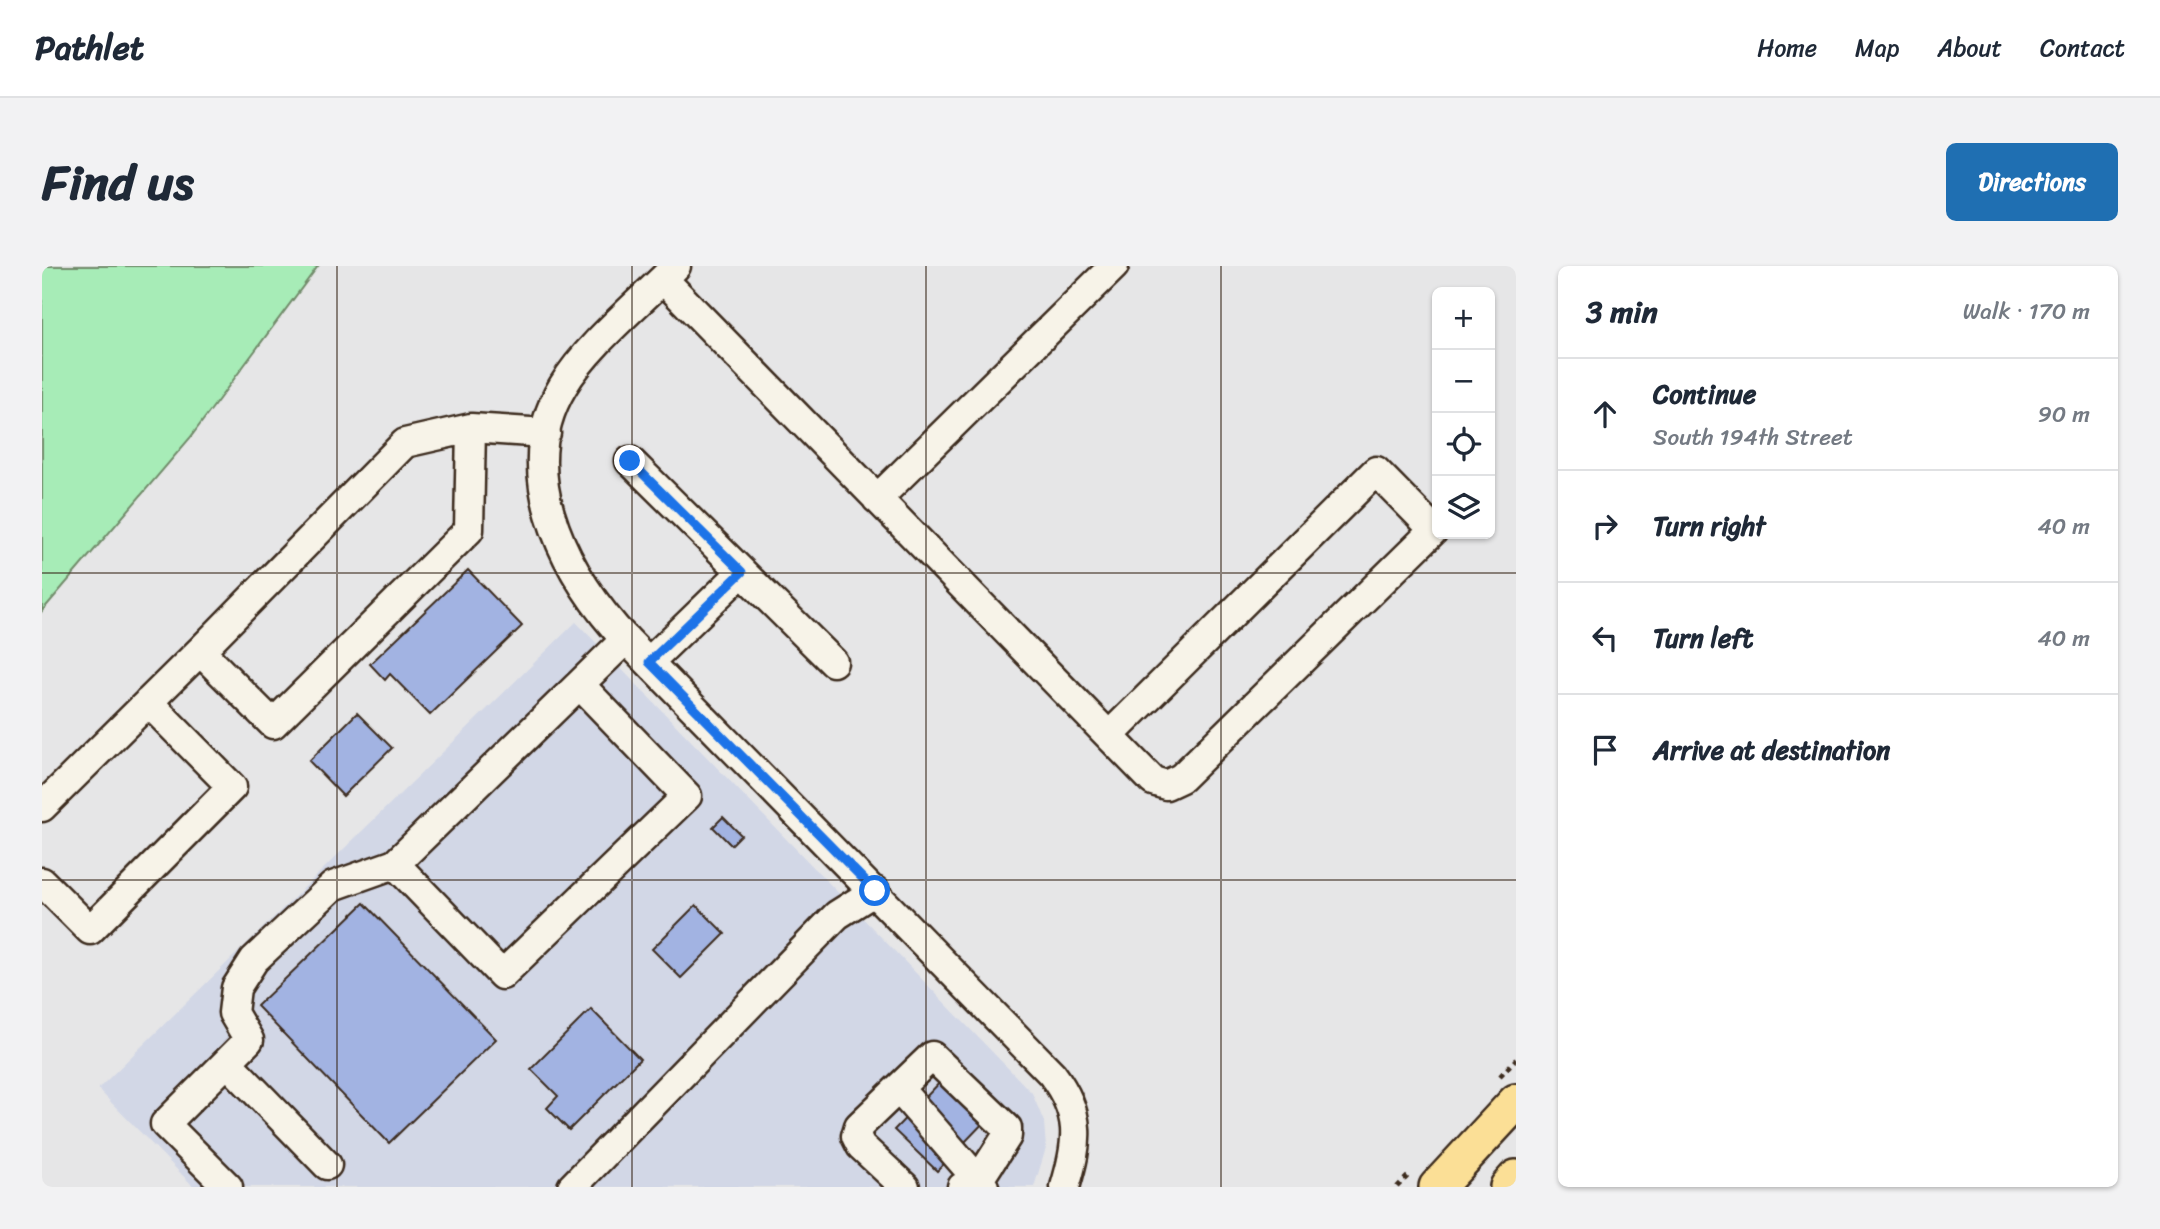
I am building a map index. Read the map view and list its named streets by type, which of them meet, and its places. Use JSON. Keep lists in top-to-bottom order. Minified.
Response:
{"page":{"header":"Pathlet","nav":["Home","Map","About","Contact"],"title":"Find us","buttons":"Directions","heading":["3 min","Walk · 170 m"],"map_buttons":["+","−"],"list":[["Continue","South 194th Street","90 m"],["Turn right","40 m"],["Turn left","40 m"],"Arrive at destination"]}}
